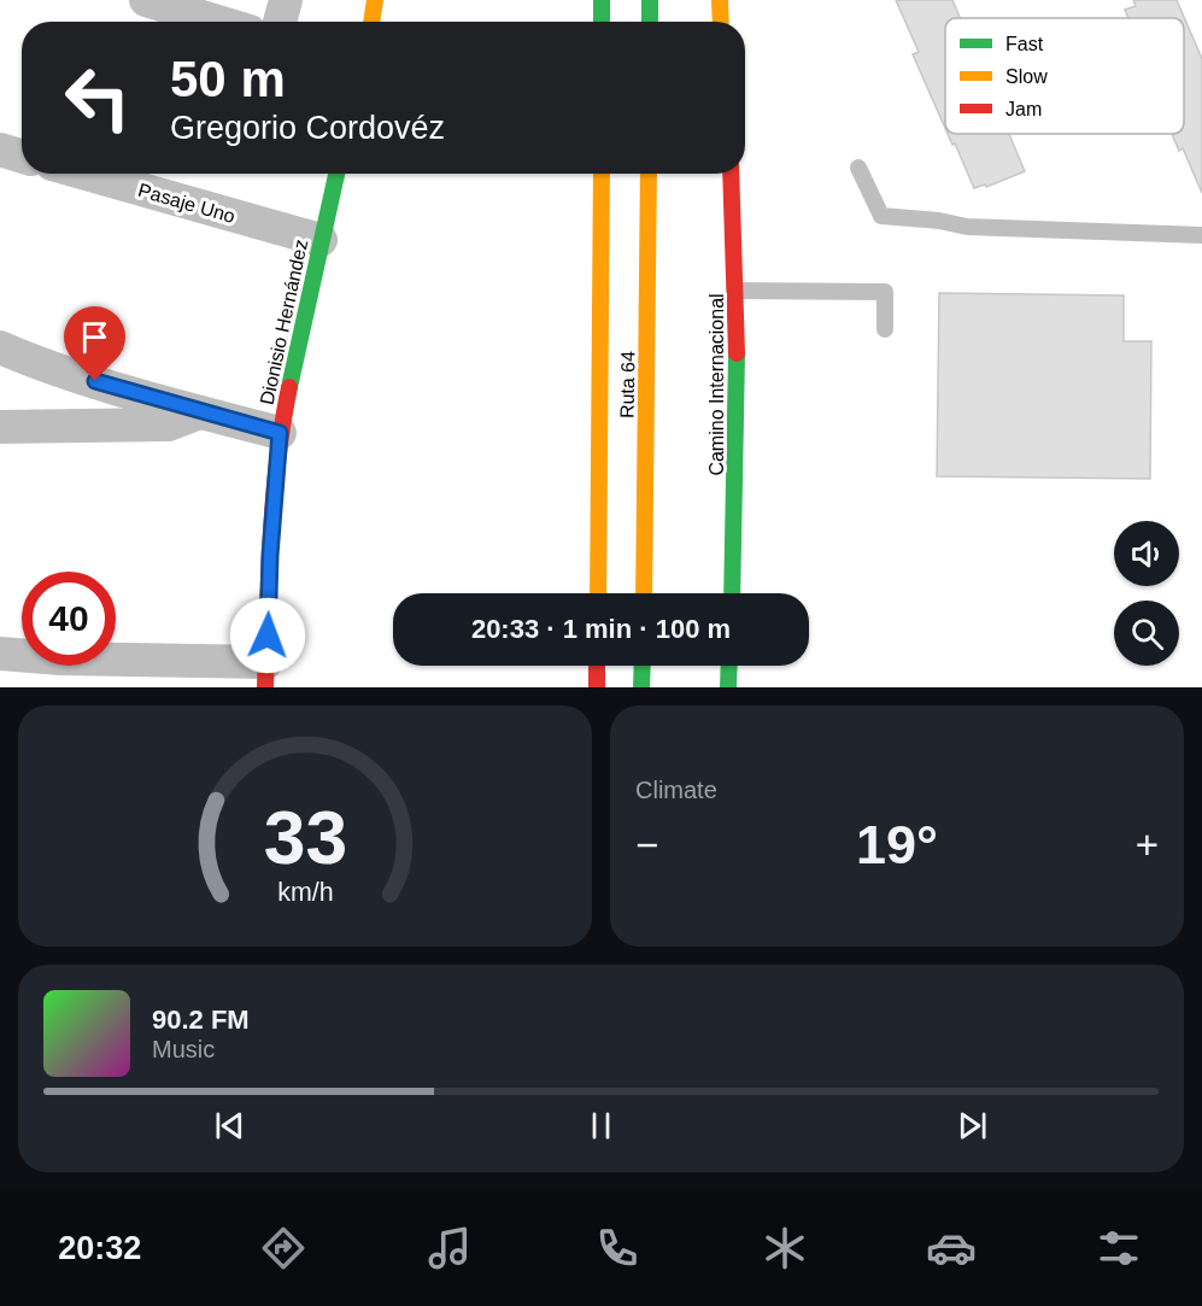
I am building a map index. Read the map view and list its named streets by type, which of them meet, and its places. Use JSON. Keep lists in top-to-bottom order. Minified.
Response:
{"streets":{"main road":["Dionisio Hernández","Ruta 64","Camino Internacional"],"street":["Pasaje Uno"]},"crossings":[["Pasaje Uno","Dionisio Hernández"]],"legend":["Fast","Slow","Jam"],"page":{"turn":["50 m","Gregorio Cordovéz"],"limit":"40","trip":"20:33 · 1 min · 100 m","tile":"Climate","heat":["−","19°","+"],"song":["90.2 FM","Music"],"tabs":"20:32","gauge":["33","km/h"]}}
